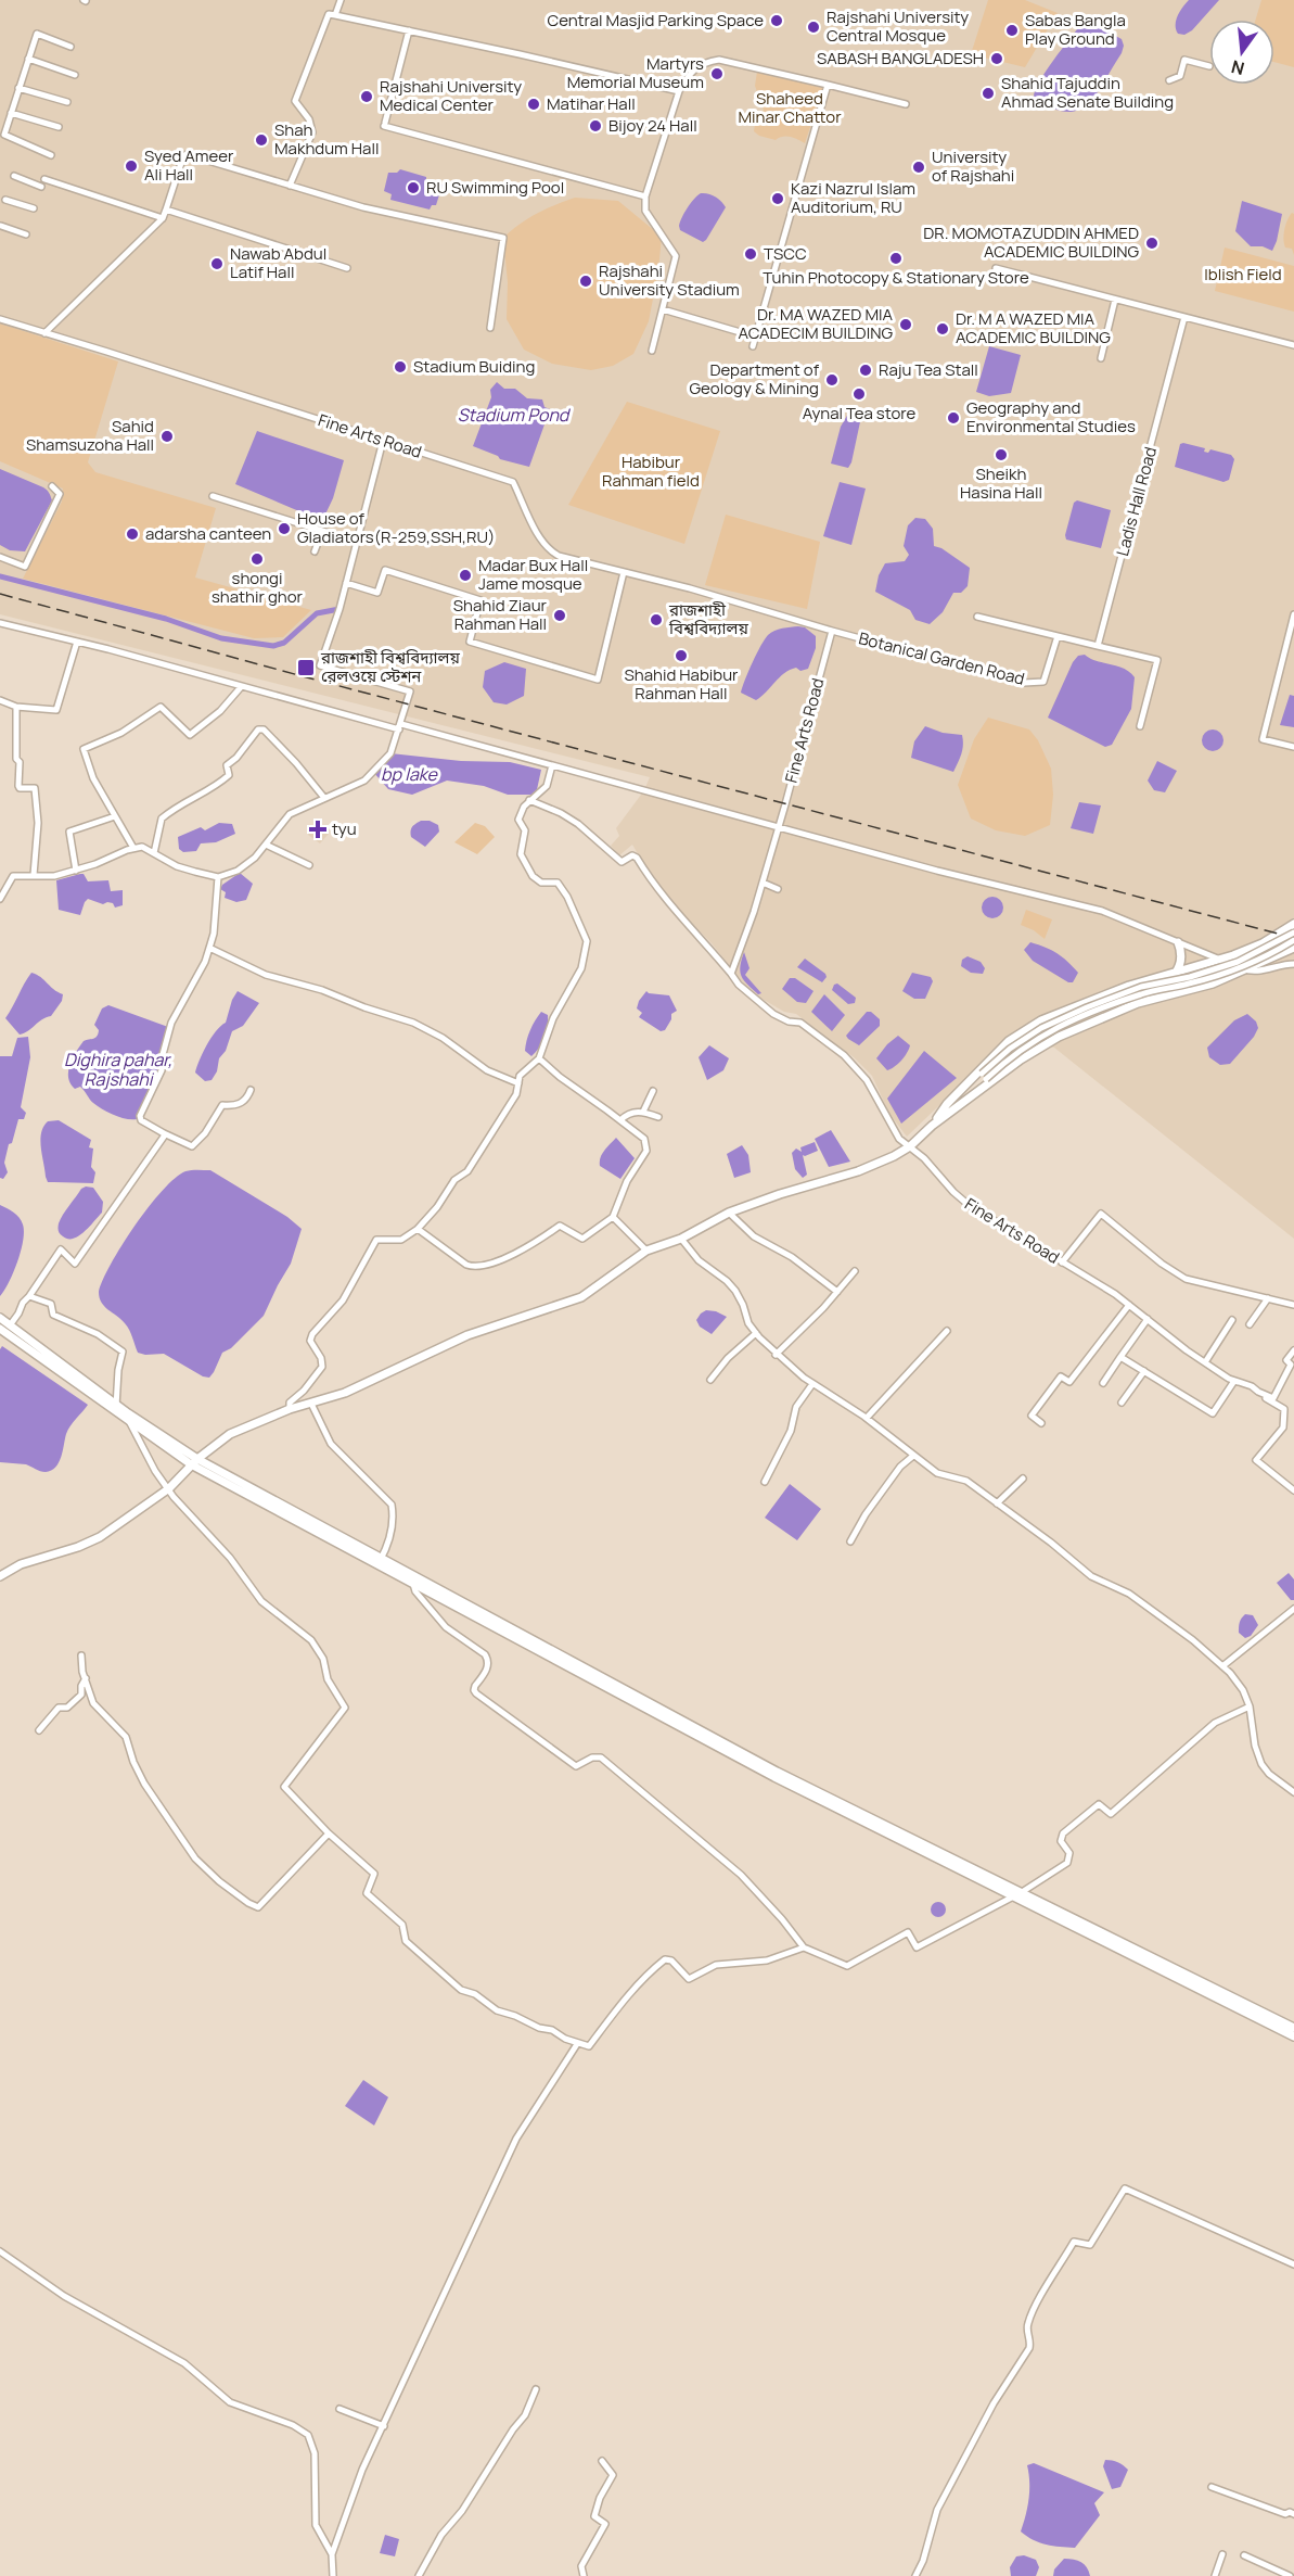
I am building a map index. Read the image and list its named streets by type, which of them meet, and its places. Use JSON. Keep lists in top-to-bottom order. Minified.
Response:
{"streets":{"street":["Fine Arts Road","Ladis Hall Road","Botanical Garden Road"]},"crossings":[["Fine Arts Road","Botanical Garden Road"]],"water":["Stadium Pond","bp lake","Dighira pahar, Rajshahi"],"parks":["Shaheed Minar Chattor","Iblish Field","Habibur Rahman field"],"places":{"other":["Central Masjid Parking Space","Rajshahi University Central Mosque","Sabas Bangla Play Ground","SABASH BANGLADESH","Martyrs Memorial Museum","Shahid Tajuddin Ahmad Senate Building","Rajshahi University Medical Center","Matihar Hall","Bijoy 24 Hall","Shah Makhdum Hall","Syed Ameer Ali Hall","University of Rajshahi","RU Swimming Pool","Kazi Nazrul Islam Auditorium, RU","DR. MOMOTAZUDDIN AHMED ACADEMIC BUILDING","TSCC","Tuhin Photocopy & Stationary Store","Nawab Abdul Latif Hall","Rajshahi University Stadium","Dr. MA WAZED MIA ACADECIM BUILDING","Dr. M A WAZED MIA ACADEMIC BUILDING","Stadium Buiding","Raju Tea Stall","Department of Geology & Mining","Aynal Tea store","Geography and Environmental Studies","Sahid Shamsuzoha Hall","Sheikh Hasina Hall","House of Gladiators(R-259,SSH,RU)","adarsha canteen","shongi shathir ghor","Madar Bux Hall Jame mosque","Shahid Ziaur Rahman Hall","রাজশাহী বিশ্ববিদ্যালয়","Shahid Habibur Rahman Hall"],"transit":["রাজশাহী বিশ্ববিদ্যালয় রেলওয়ে স্টেশন"],"health":["tyu"]},"north":"bottom"}
